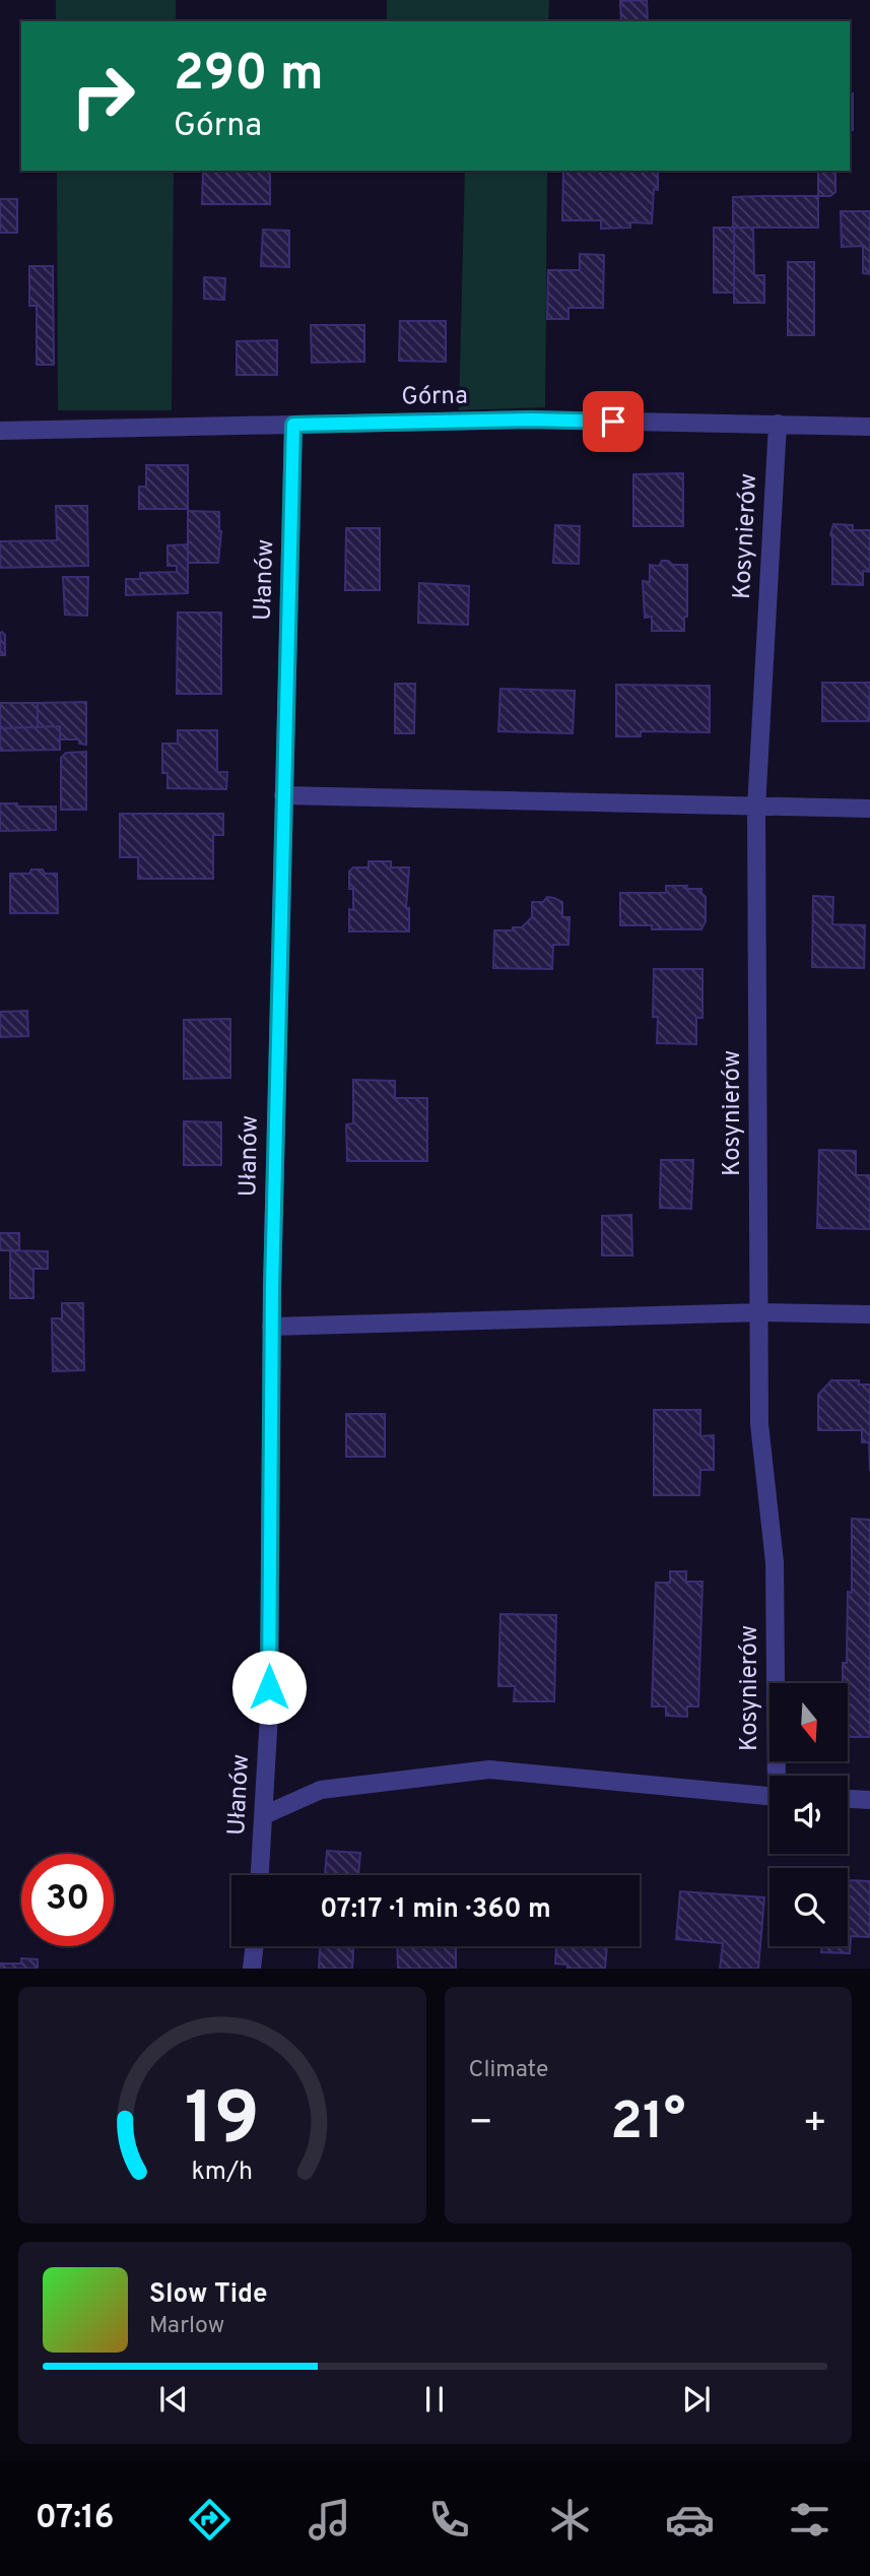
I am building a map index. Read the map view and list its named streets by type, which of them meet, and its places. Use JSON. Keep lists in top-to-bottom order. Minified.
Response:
{"streets":{"street":["Górna","Kosynierów","Ułanów"]},"crossings":[["Górna","Kosynierów"],["Górna","Ułanów"]],"north":"bottom","page":{"turn":["290 m","Górna"],"limit":"30","trip":"07:17 · 1 min · 360 m","tile":"Climate","heat":["−","21°","+"],"song":["Slow Tide","Marlow"],"tabs":"07:16","gauge":["19","km/h"]}}
